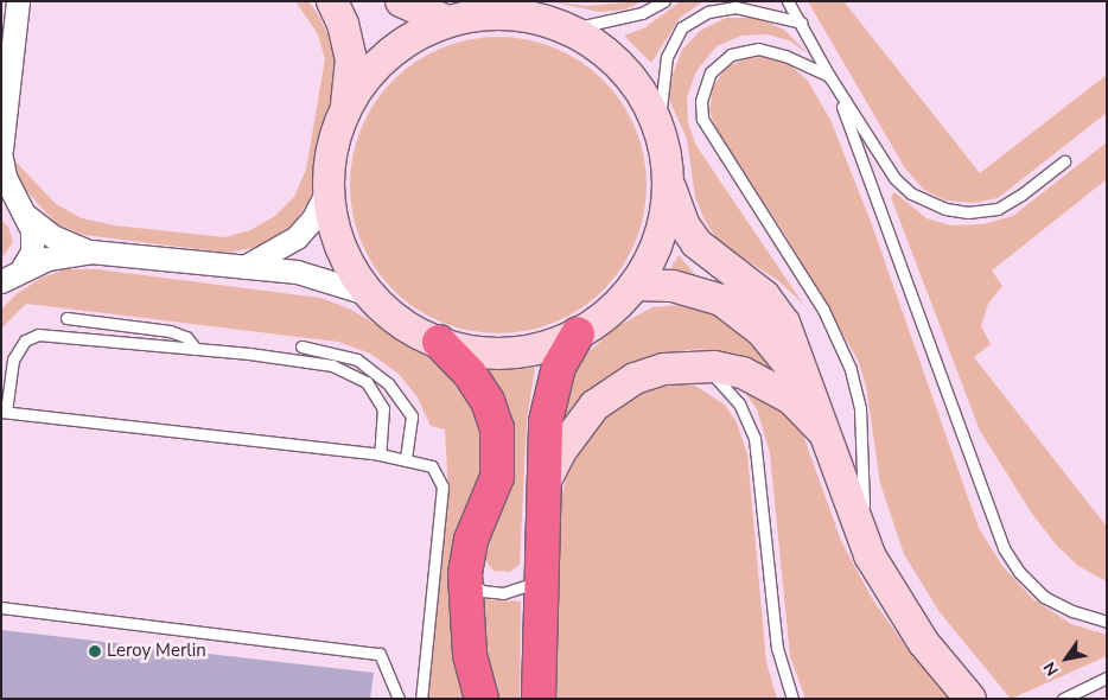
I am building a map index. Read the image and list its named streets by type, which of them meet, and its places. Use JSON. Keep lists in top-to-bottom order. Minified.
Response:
{"places":["Leroy Merlin"],"north":"bottom left"}
